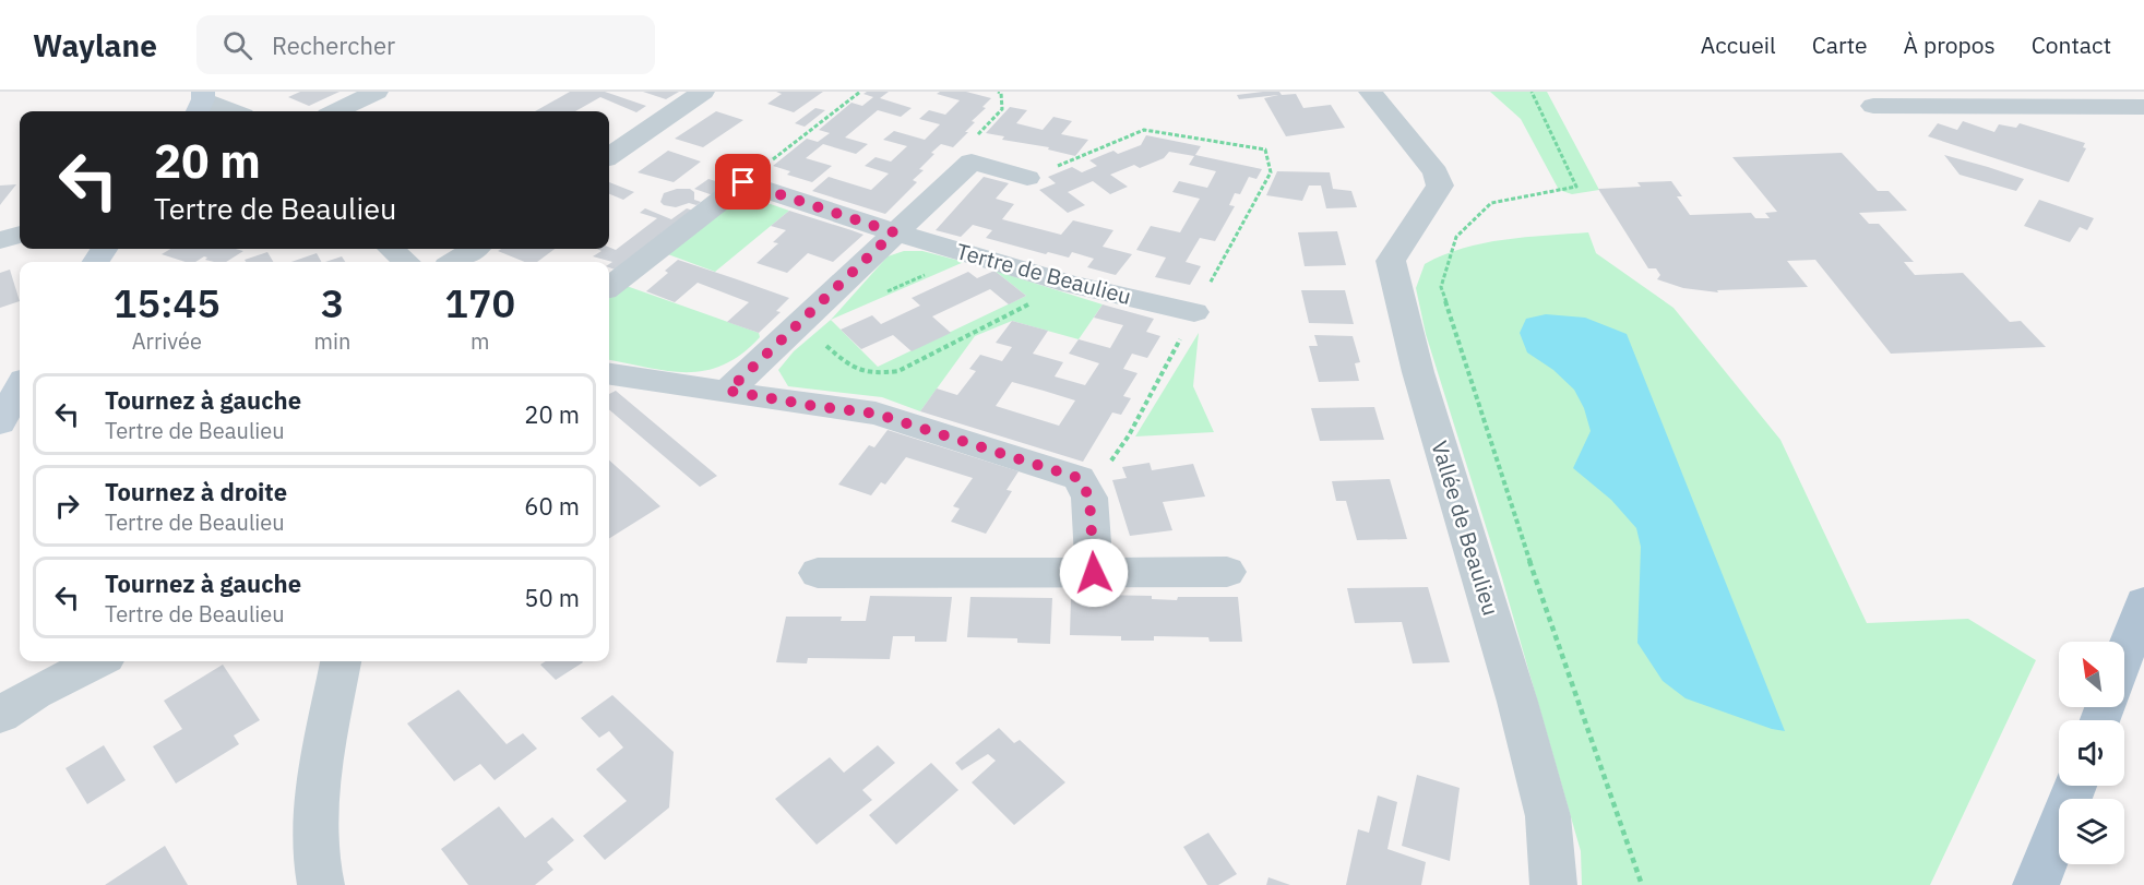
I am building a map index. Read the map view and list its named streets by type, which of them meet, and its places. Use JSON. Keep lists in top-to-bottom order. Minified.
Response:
{"streets":{"street":["Tertre de Beaulieu","Vallée de Beaulieu"]},"north":"top left","page":{"header":"Waylane","search":"Rechercher","nav":["Accueil","Carte","À propos","Contact"],"turn":["20 m","Tertre de Beaulieu"],"eta":["15:45","Arrivée","3","min","170","m"],"list":[{"name":"Tournez à gauche","note":"Tertre de Beaulieu","value":"20 m"},{"name":"Tournez à droite","note":"Tertre de Beaulieu","value":"60 m"},{"name":"Tournez à gauche","note":"Tertre de Beaulieu","value":"50 m"}]}}
